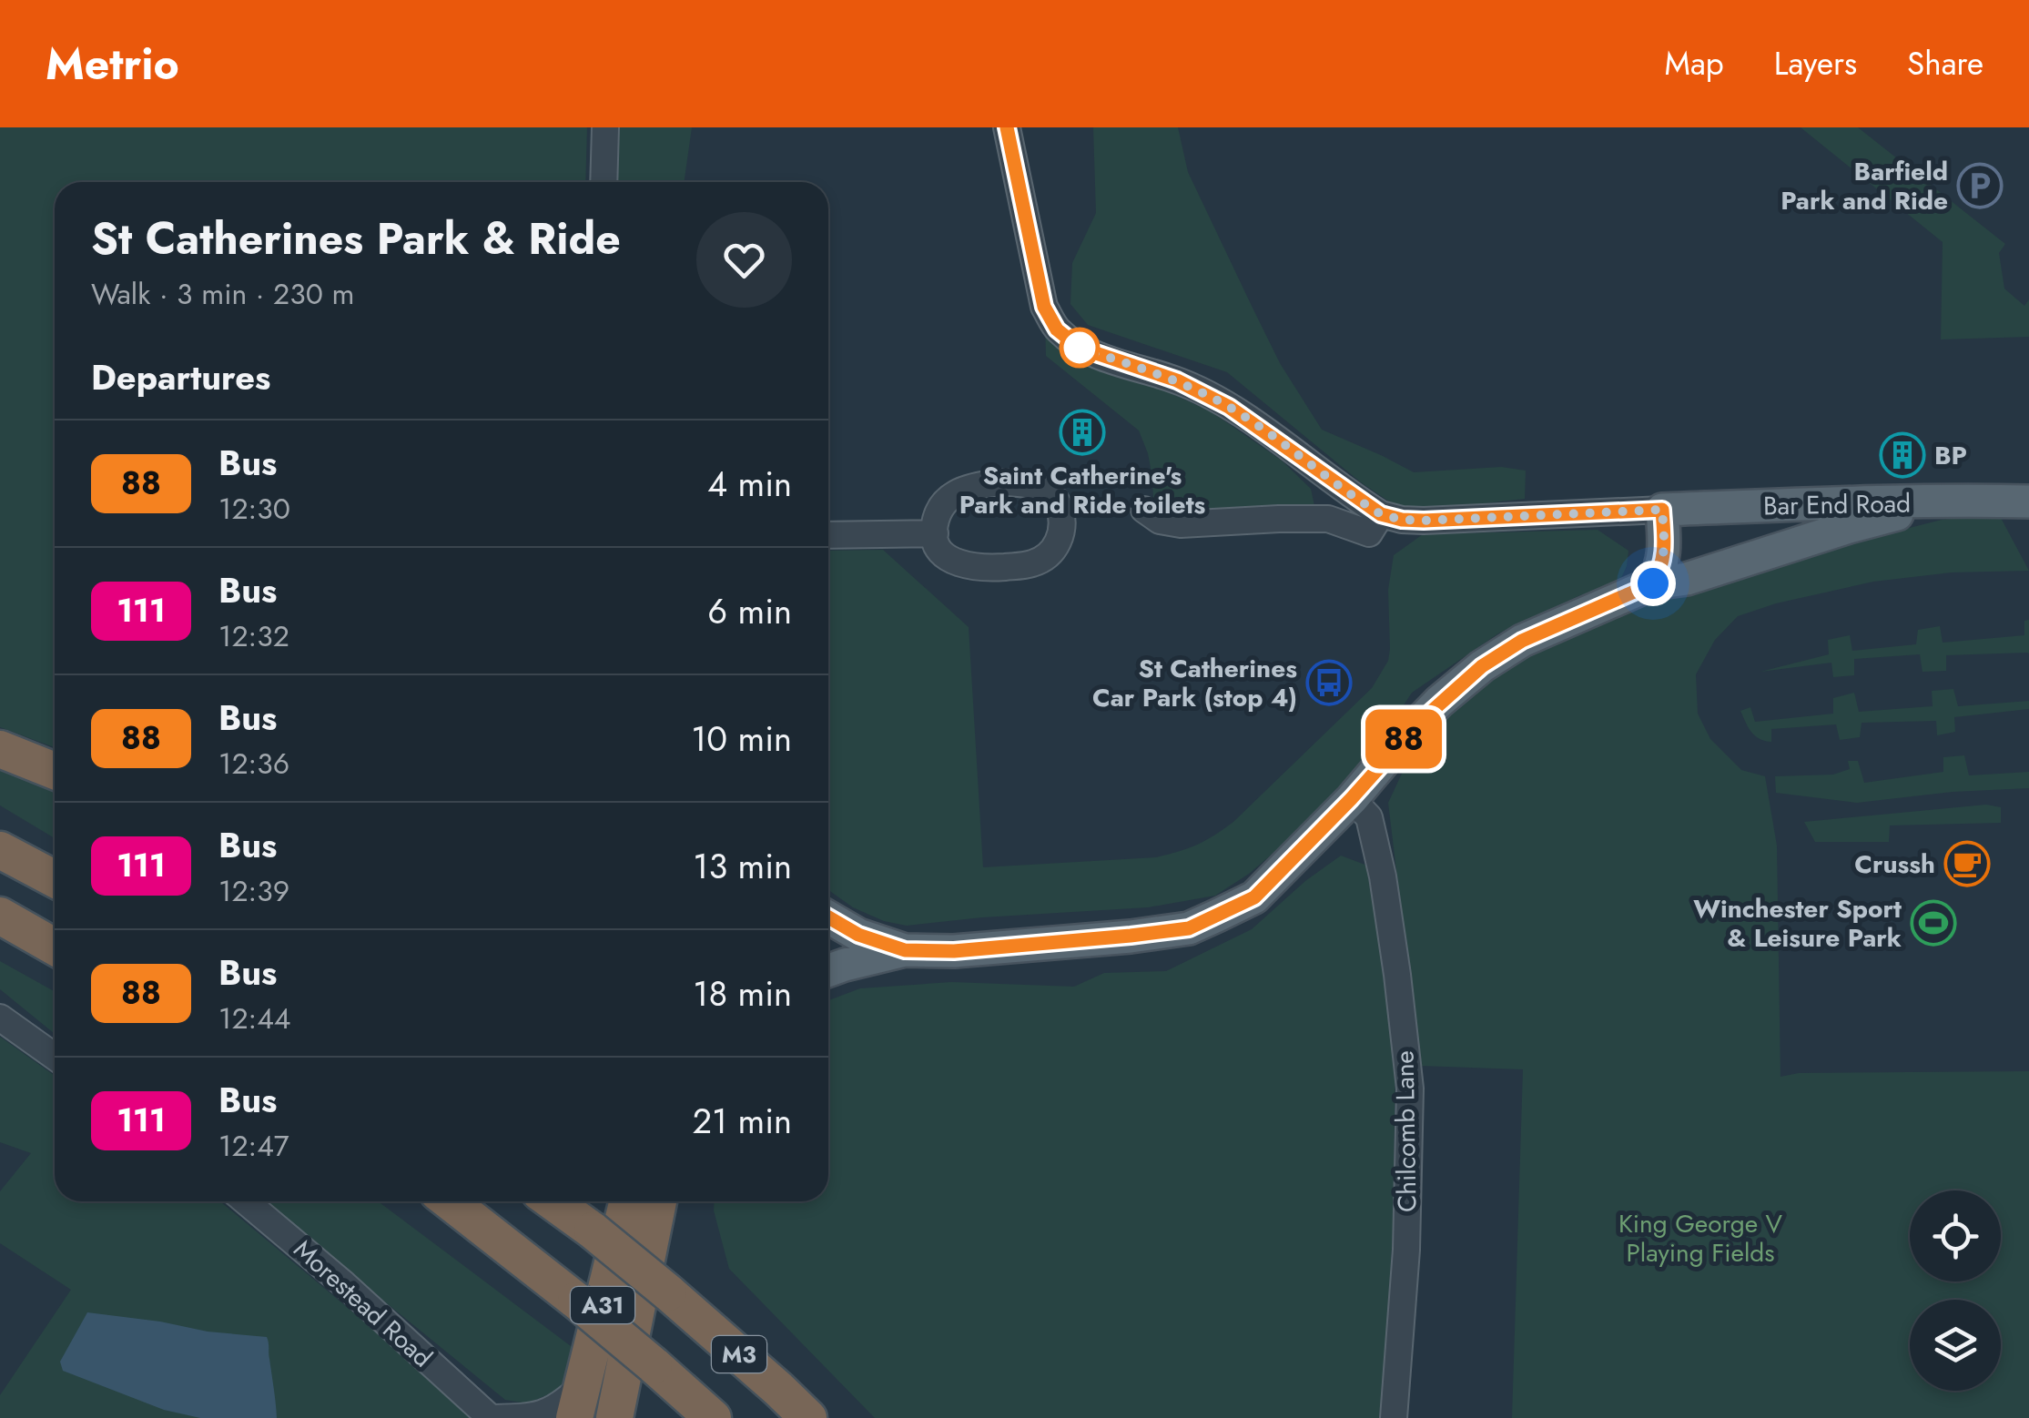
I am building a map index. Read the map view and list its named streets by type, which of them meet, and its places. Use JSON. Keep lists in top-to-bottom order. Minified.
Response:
{"streets":{"highway":["A31","M3"],"main road":["Bar End Road"],"street":["Chilcomb Lane","Morestead Road"]},"crossings":[["Morestead Road","A31"]],"parks":["King George V Playing Fields"],"places":{"parking":["Barfield Park and Ride"],"building":["Saint Catherine's Park and Ride toilets","BP"],"bus stop":["St Catherines Car Park (stop 4)"],"cafe":["Crussh"],"sports":["Winchester Sport & Leisure Park"]},"lines":["bus line 88"],"page":{"header":"Metrio","nav":["Map","Layers","Share"],"on_map":"88","heading":[["St Catherines Park & Ride","Walk · 3 min · 230 m"],"Departures"],"list":[{"mark":"88","name":"Bus","note":"12:30","value":"4 min"},{"mark":"111","name":"Bus","note":"12:32","value":"6 min"},{"mark":"88","name":"Bus","note":"12:36","value":"10 min"},{"mark":"111","name":"Bus","note":"12:39","value":"13 min"},{"mark":"88","name":"Bus","note":"12:44","value":"18 min"},{"mark":"111","name":"Bus","note":"12:47","value":"21 min"}]}}
